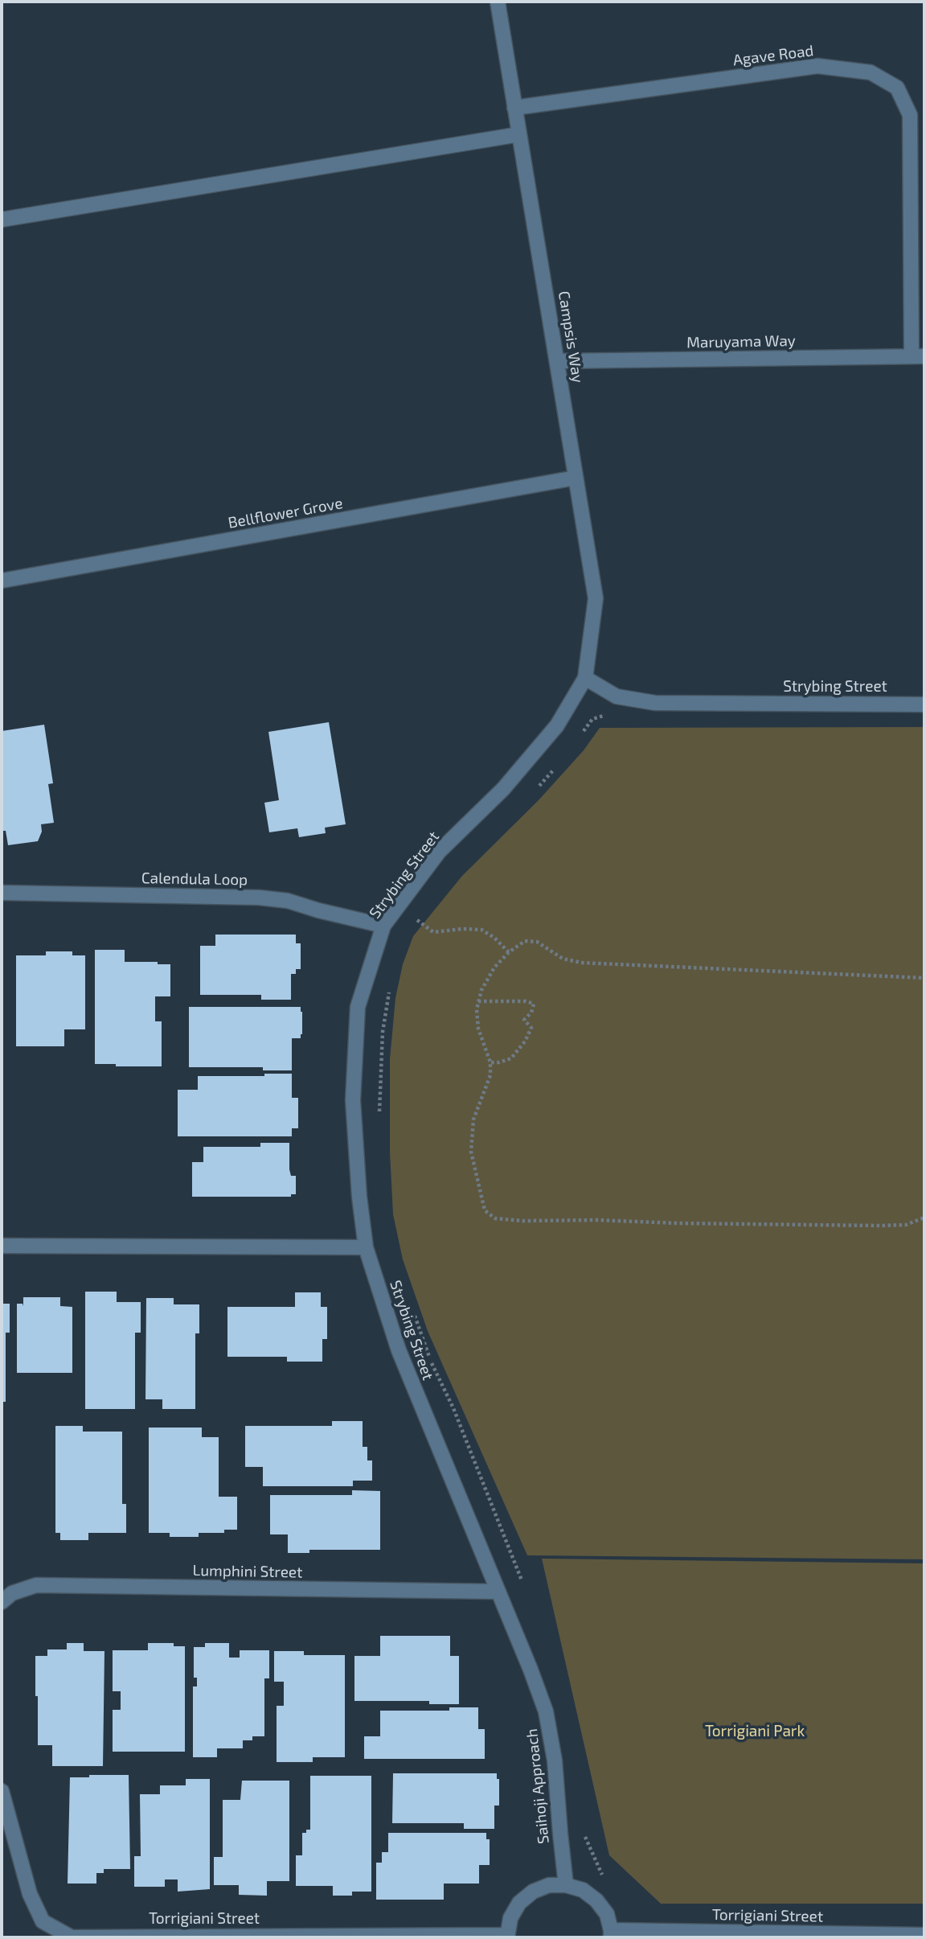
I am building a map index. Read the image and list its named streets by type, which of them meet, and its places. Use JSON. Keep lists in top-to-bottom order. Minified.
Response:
{"streets":{"street":["Agave Road","Campsis Way","Maruyama Way","Bellflower Grove","Strybing Street","Calendula Loop","Lumphini Street","Saihoji Approach","Torrigiani Street"]},"crossings":[["Agave Road","Campsis Way"],["Agave Road","Maruyama Way"],["Campsis Way","Maruyama Way"],["Campsis Way","Bellflower Grove"],["Campsis Way","Strybing Street"],["Strybing Street","Calendula Loop"],["Strybing Street","Lumphini Street"],["Strybing Street","Saihoji Approach"],["Lumphini Street","Saihoji Approach"]],"parks":["Torrigiani Park"]}
